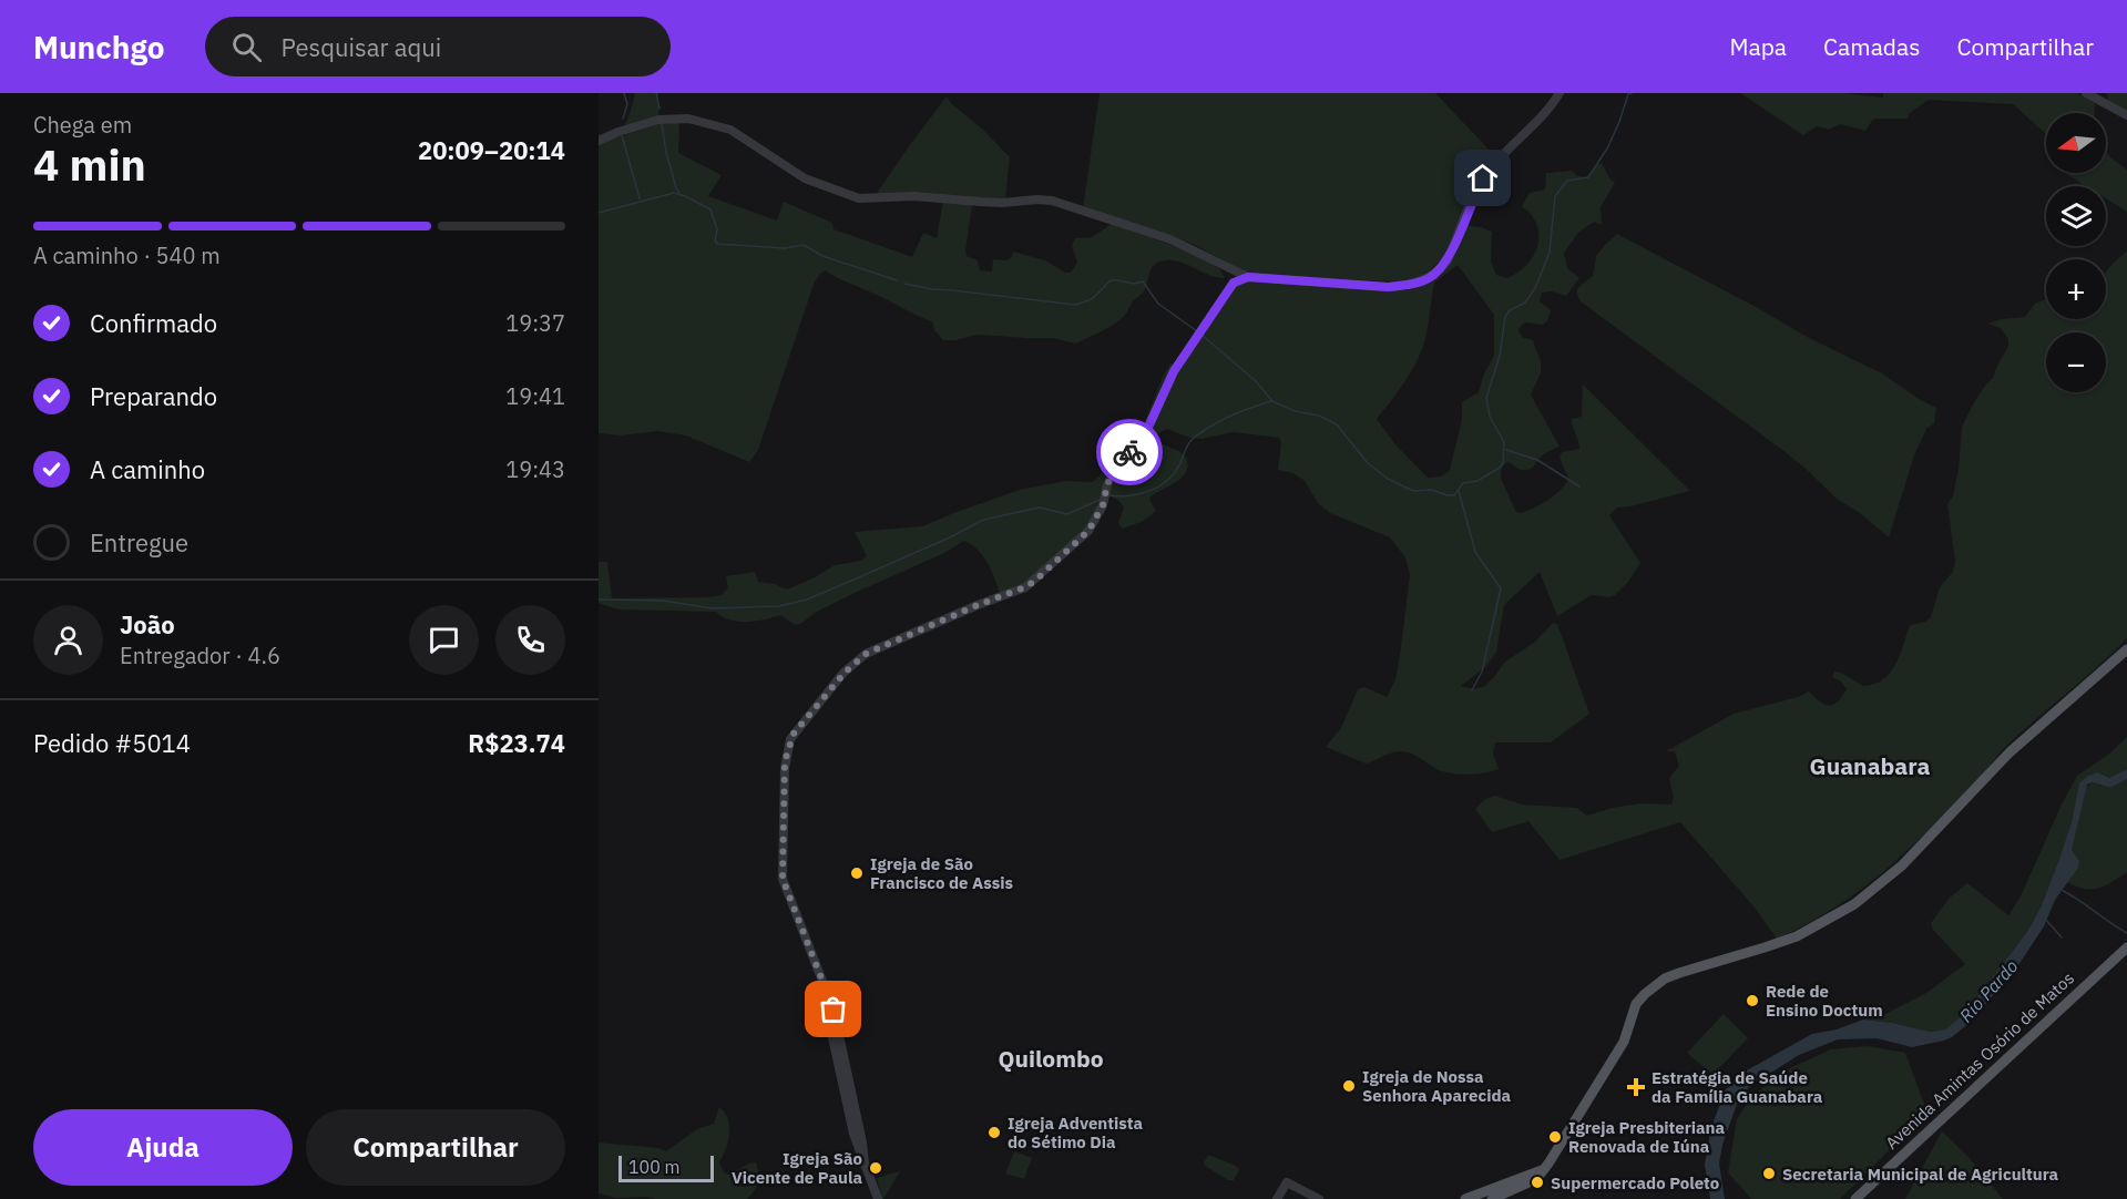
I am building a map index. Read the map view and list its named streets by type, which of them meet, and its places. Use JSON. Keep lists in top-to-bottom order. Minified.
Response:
{"streets":{"main road":["Avenida Amintas Osório de Matos"]},"districts":["Guanabara","Quilombo"],"water":["Rio Pardo"],"places":{"other":["Igreja de São Francisco de Assis","Rede de Ensino Doctum","Igreja de Nossa Senhora Aparecida","Igreja Adventista do Sétimo Dia","Igreja Presbiteriana Renovada de Iúna","Igreja São Vicente de Paula","Secretaria Municipal de Agricultura","Supermercado Poleto"],"health":["Estratégia de Saúde da Família Guanabara"]},"scale_bar":"100 m","north":"left","page":{"header":"Munchgo","search":"Pesquisar aqui","nav":["Mapa","Camadas","Compartilhar"],"heading":["4 min","Chega em","20:09–20:14"],"panel":["João","Entregador · 4.6","Pedido #5014","R$23.74"],"map_buttons":["+","−"],"bar":"A caminho · 540 m","list":[["Confirmado","19:37"],["Preparando","19:41"],["A caminho","19:43"],"Entregue"],"buttons":["Ajuda","Compartilhar"],"scale":"100 m"}}
